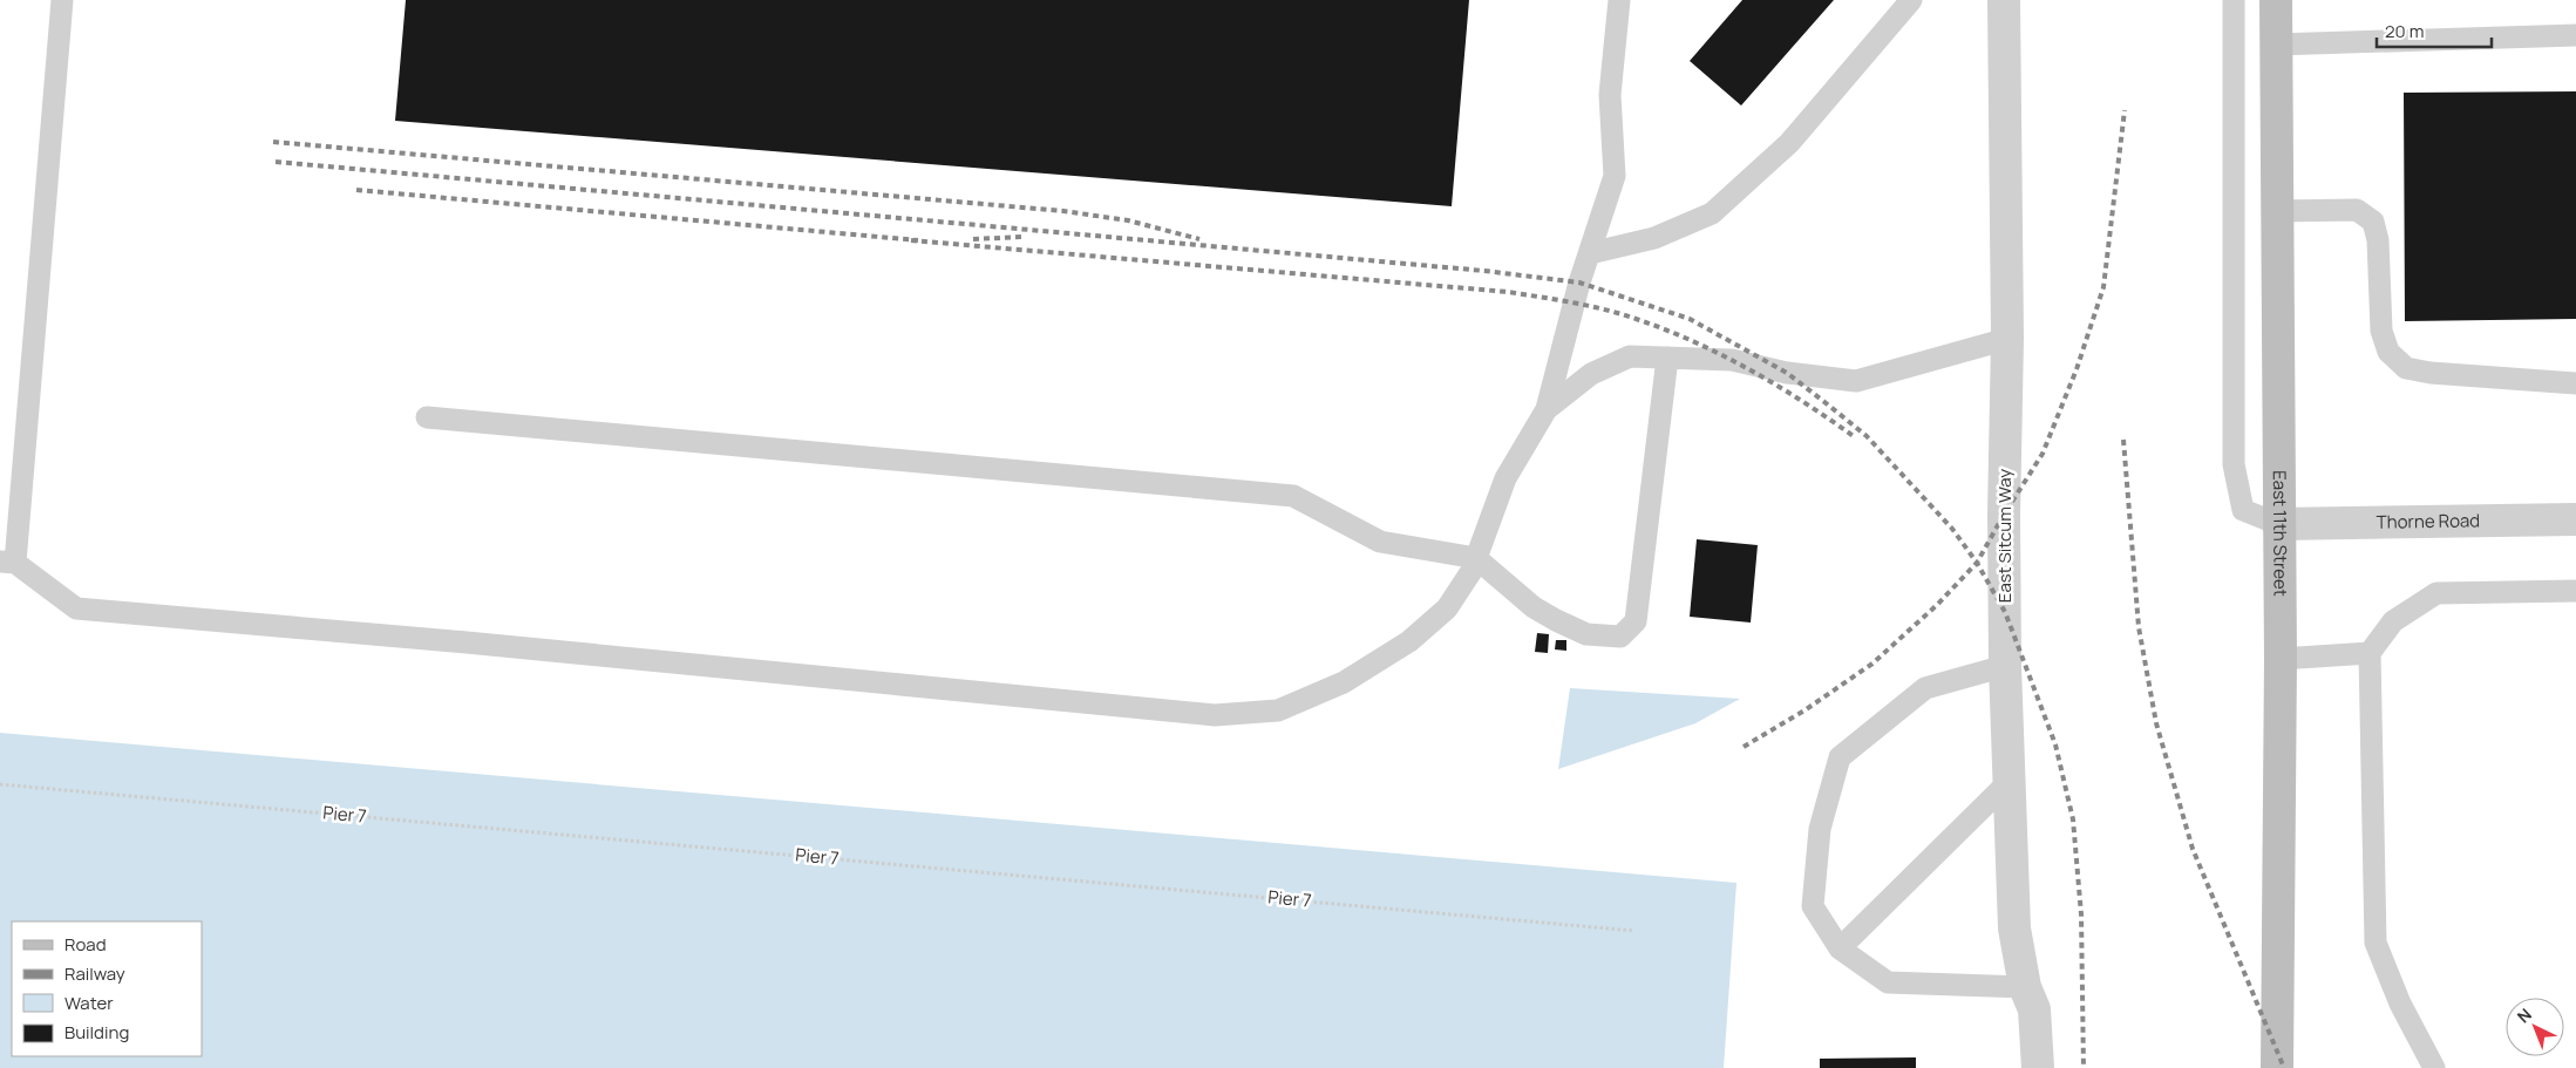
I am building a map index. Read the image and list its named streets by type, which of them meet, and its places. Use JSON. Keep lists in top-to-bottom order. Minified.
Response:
{"streets":{"street":["Thorne Road","East 11th Street","East Sitcum Way"],"path":["Pier 7"]},"crossings":[["Thorne Road","East 11th Street"]],"legend":["Road","Railway","Water","Building"],"scale_bar":"20 m","north":"top left"}
